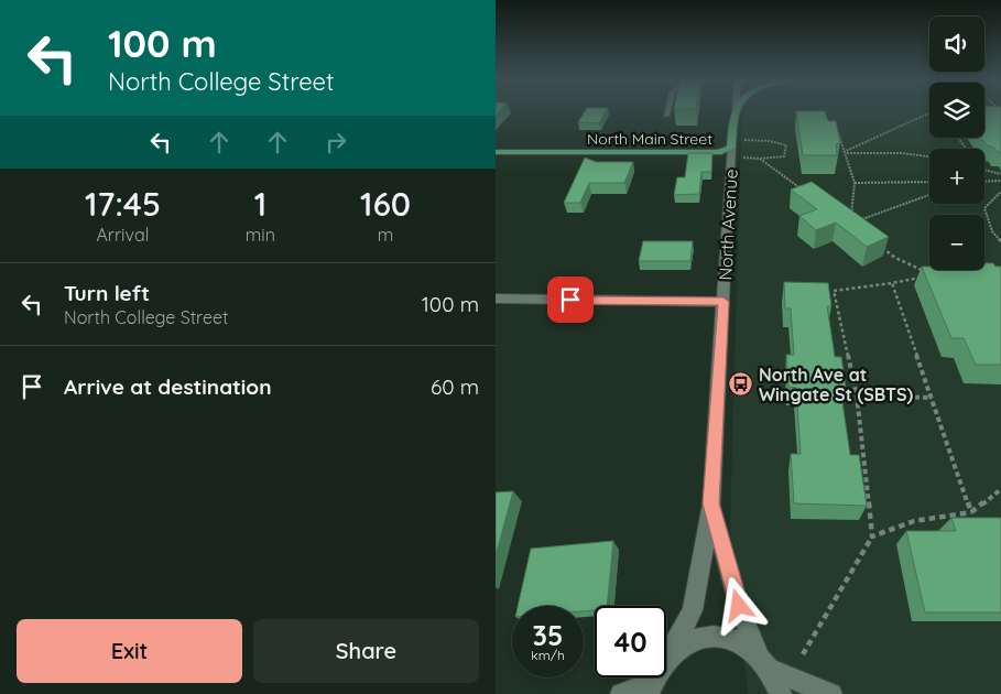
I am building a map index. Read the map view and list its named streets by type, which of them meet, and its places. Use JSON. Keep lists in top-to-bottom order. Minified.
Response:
{"streets":{"main road":["North Main Street","North Avenue"]},"crossings":[["North Main Street","North Avenue"]],"places":{"bus stop":["North Ave at Wingate St (SBTS)"]},"page":{"turn":["100 m","North College Street"],"map_buttons":["+","−"],"eta":["17:45","Arrival","1","min","160","m"],"list":[{"name":"Turn left","note":"North College Street","value":"100 m"},{"name":"Arrive at destination","value":"60 m"}],"speed":"35 km/h","limit":"40","buttons":["Exit","Share"]}}
